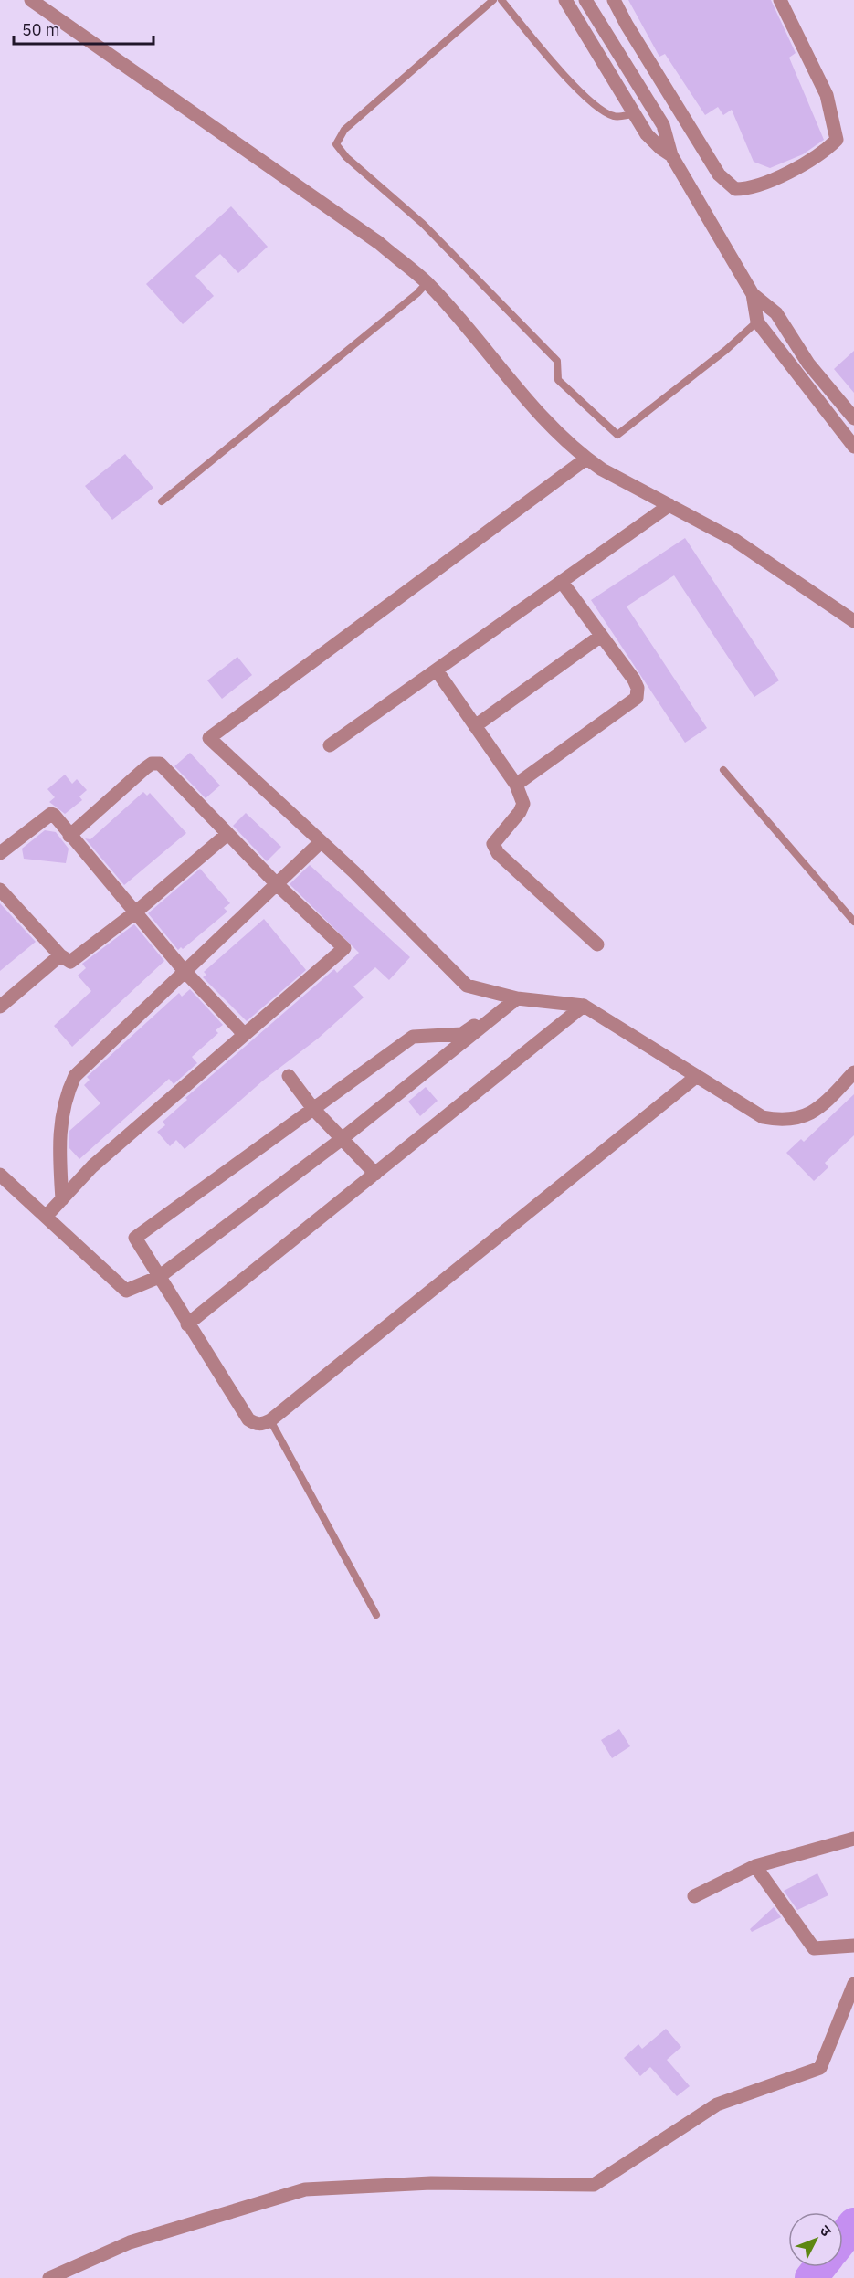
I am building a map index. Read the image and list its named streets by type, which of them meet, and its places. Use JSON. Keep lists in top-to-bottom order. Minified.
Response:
{"scale_bar":"50 m","north":"top right"}
